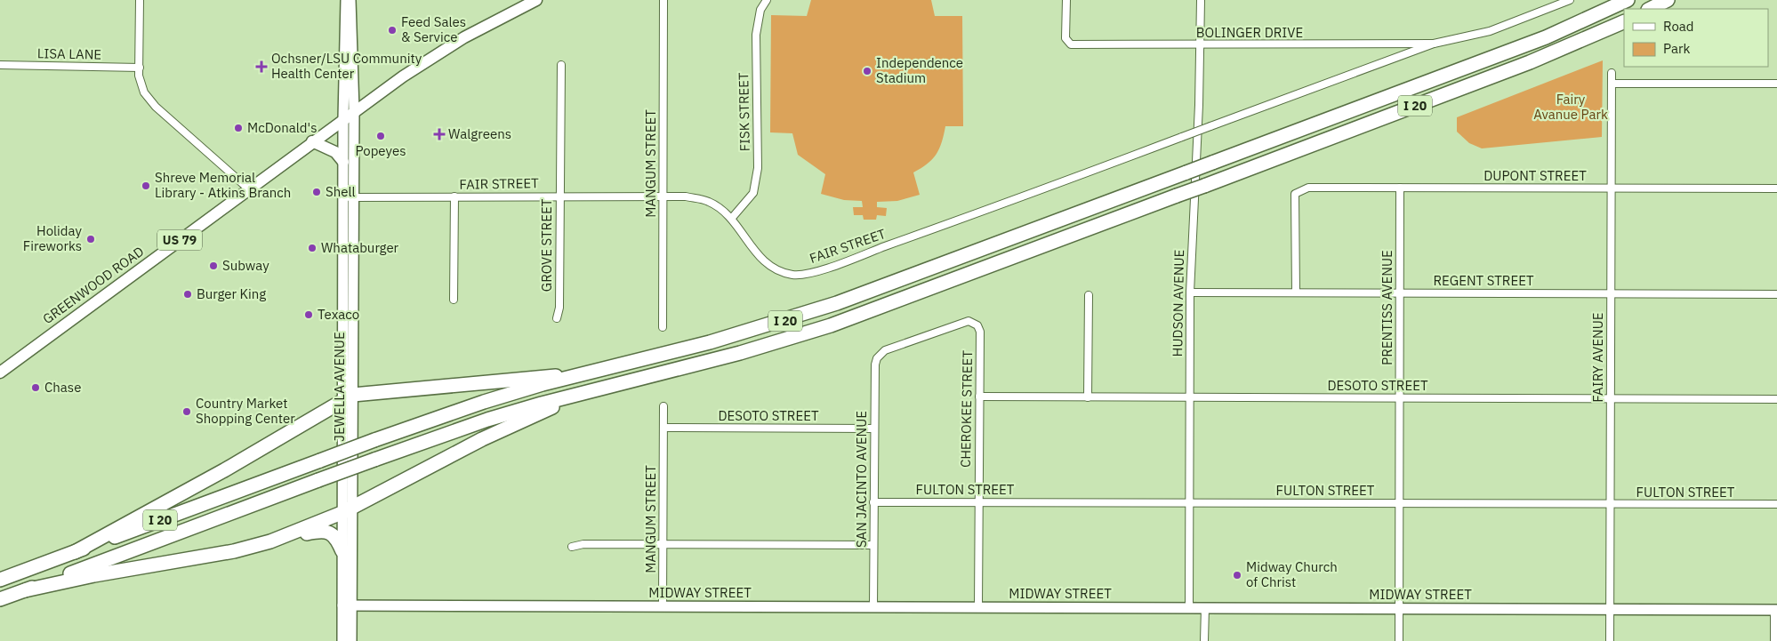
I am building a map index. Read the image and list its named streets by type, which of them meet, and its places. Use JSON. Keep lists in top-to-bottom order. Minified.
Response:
{"streets":{"highway":["I 20"],"main road":["US 79","GREENWOOD ROAD"],"street":["BOLINGER DRIVE","LISA LANE","FISK STREET","MANGUM STREET","DUPONT STREET","FAIR STREET","GROVE STREET","REGENT STREET","HUDSON AVENUE","PRENTISS AVENUE","FAIRY AVENUE","DESOTO STREET","JEWELLA AVENUE","CHEROKEE STREET","SAN JACINTO AVENUE","FULTON STREET","MIDWAY STREET"]},"crossings":[["BOLINGER DRIVE","FAIR STREET"],["BOLINGER DRIVE","HUDSON AVENUE"],["FISK STREET","FAIR STREET"],["MANGUM STREET","FAIR STREET"],["MANGUM STREET","DESOTO STREET"],["MANGUM STREET","MIDWAY STREET"],["DUPONT STREET","REGENT STREET"],["DUPONT STREET","PRENTISS AVENUE"],["DUPONT STREET","FAIRY AVENUE"],["FAIR STREET","GROVE STREET"],["FAIR STREET","JEWELLA AVENUE"],["REGENT STREET","HUDSON AVENUE"],["REGENT STREET","PRENTISS AVENUE"],["REGENT STREET","FAIRY AVENUE"],["GREENWOOD ROAD","JEWELLA AVENUE"],["HUDSON AVENUE","DESOTO STREET"],["HUDSON AVENUE","FULTON STREET"],["HUDSON AVENUE","MIDWAY STREET"],["PRENTISS AVENUE","DESOTO STREET"],["PRENTISS AVENUE","FULTON STREET"],["PRENTISS AVENUE","MIDWAY STREET"],["FAIRY AVENUE","DESOTO STREET"],["FAIRY AVENUE","FULTON STREET"],["FAIRY AVENUE","MIDWAY STREET"],["DESOTO STREET","CHEROKEE STREET"],["DESOTO STREET","SAN JACINTO AVENUE"],["JEWELLA AVENUE","MIDWAY STREET"],["CHEROKEE STREET","SAN JACINTO AVENUE"],["CHEROKEE STREET","FULTON STREET"],["CHEROKEE STREET","MIDWAY STREET"],["SAN JACINTO AVENUE","FULTON STREET"],["SAN JACINTO AVENUE","MIDWAY STREET"]],"parks":["Fairy Avanue Park"],"places":{"other":["Feed Sales & Service","Independence Stadium","McDonald's","Popeyes","Shreve Memorial Library - Atkins Branch","Shell","Holiday Fireworks","Whataburger","Subway","Burger King","Texaco","Chase","Country Market Shopping Center","Midway Church of Christ"],"health":["Ochsner/LSU Community Health Center","Walgreens"]},"legend":["Road","Park"]}
